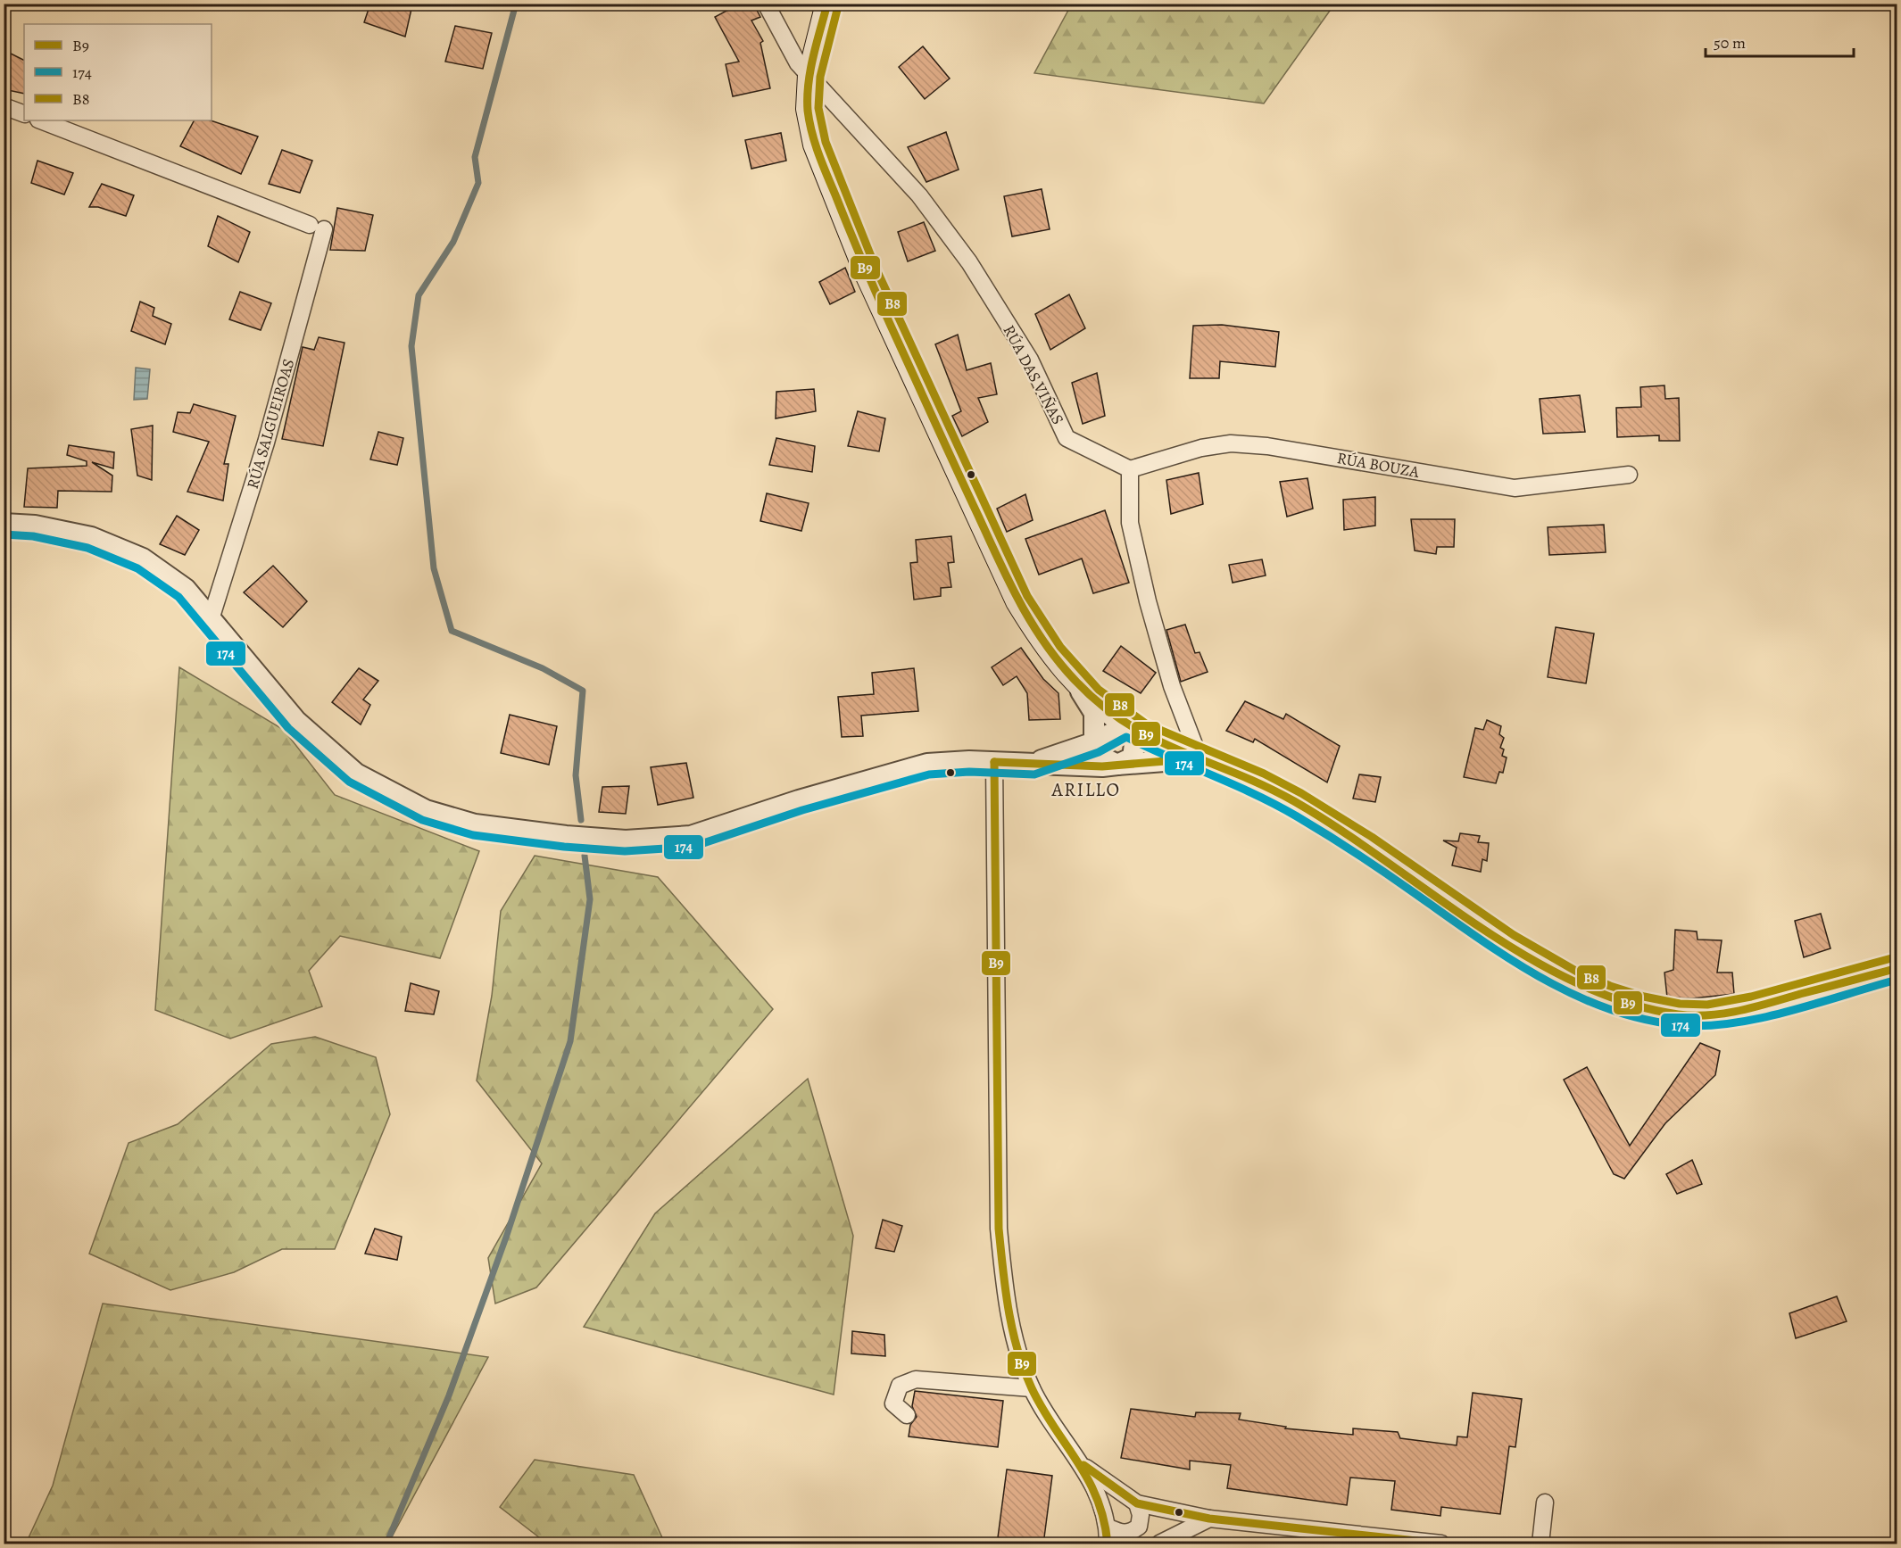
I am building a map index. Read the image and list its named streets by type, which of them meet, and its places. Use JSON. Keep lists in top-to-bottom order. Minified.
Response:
{"streets":{"street":["RÚA DAS VIÑAS","RÚA SALGUEIROAS","RÚA BOUZA"]},"crossings":[["RÚA DAS VIÑAS","RÚA BOUZA"]],"districts":["ARILLO"],"lines":["transit line B9","transit line B8","transit line 174"],"legend":["B9","174","B8"],"scale_bar":"50 m"}
